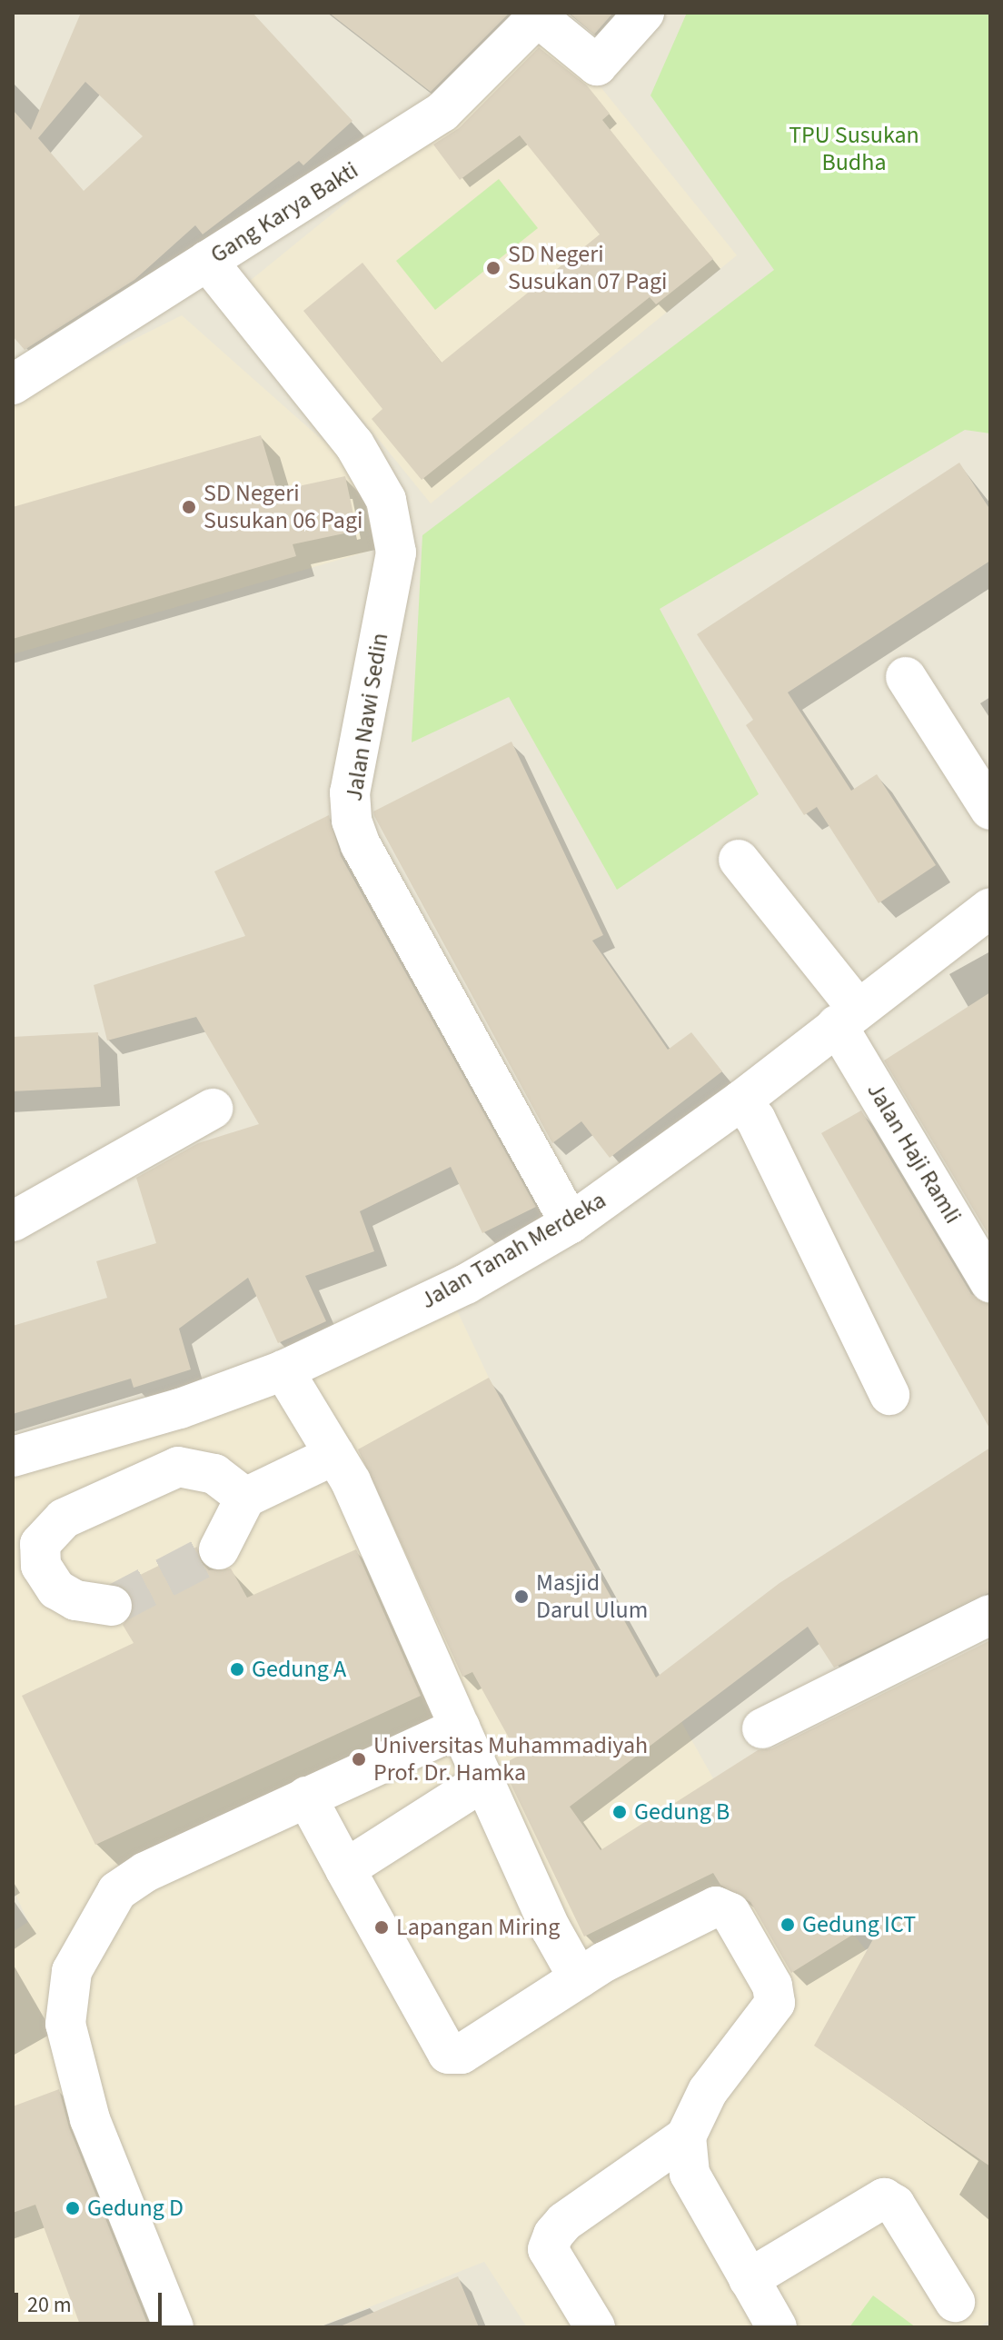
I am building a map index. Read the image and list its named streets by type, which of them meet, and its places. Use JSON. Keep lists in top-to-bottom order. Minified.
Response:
{"streets":{"street":["Gang Karya Bakti","Jalan Nawi Sedin","Jalan Haji Ramli","Jalan Tanah Merdeka"]},"crossings":[["Gang Karya Bakti","Jalan Nawi Sedin"],["Jalan Nawi Sedin","Jalan Tanah Merdeka"],["Jalan Haji Ramli","Jalan Tanah Merdeka"]],"parks":["TPU Susukan Budha"],"places":["SD Negeri Susukan 07 Pagi","SD Negeri Susukan 06 Pagi","Masjid Darul Ulum","Gedung A","Universitas Muhammadiyah Prof. Dr. Hamka","Gedung B","Gedung ICT","Lapangan Miring","Gedung D"],"scale_bar":"20 m"}
